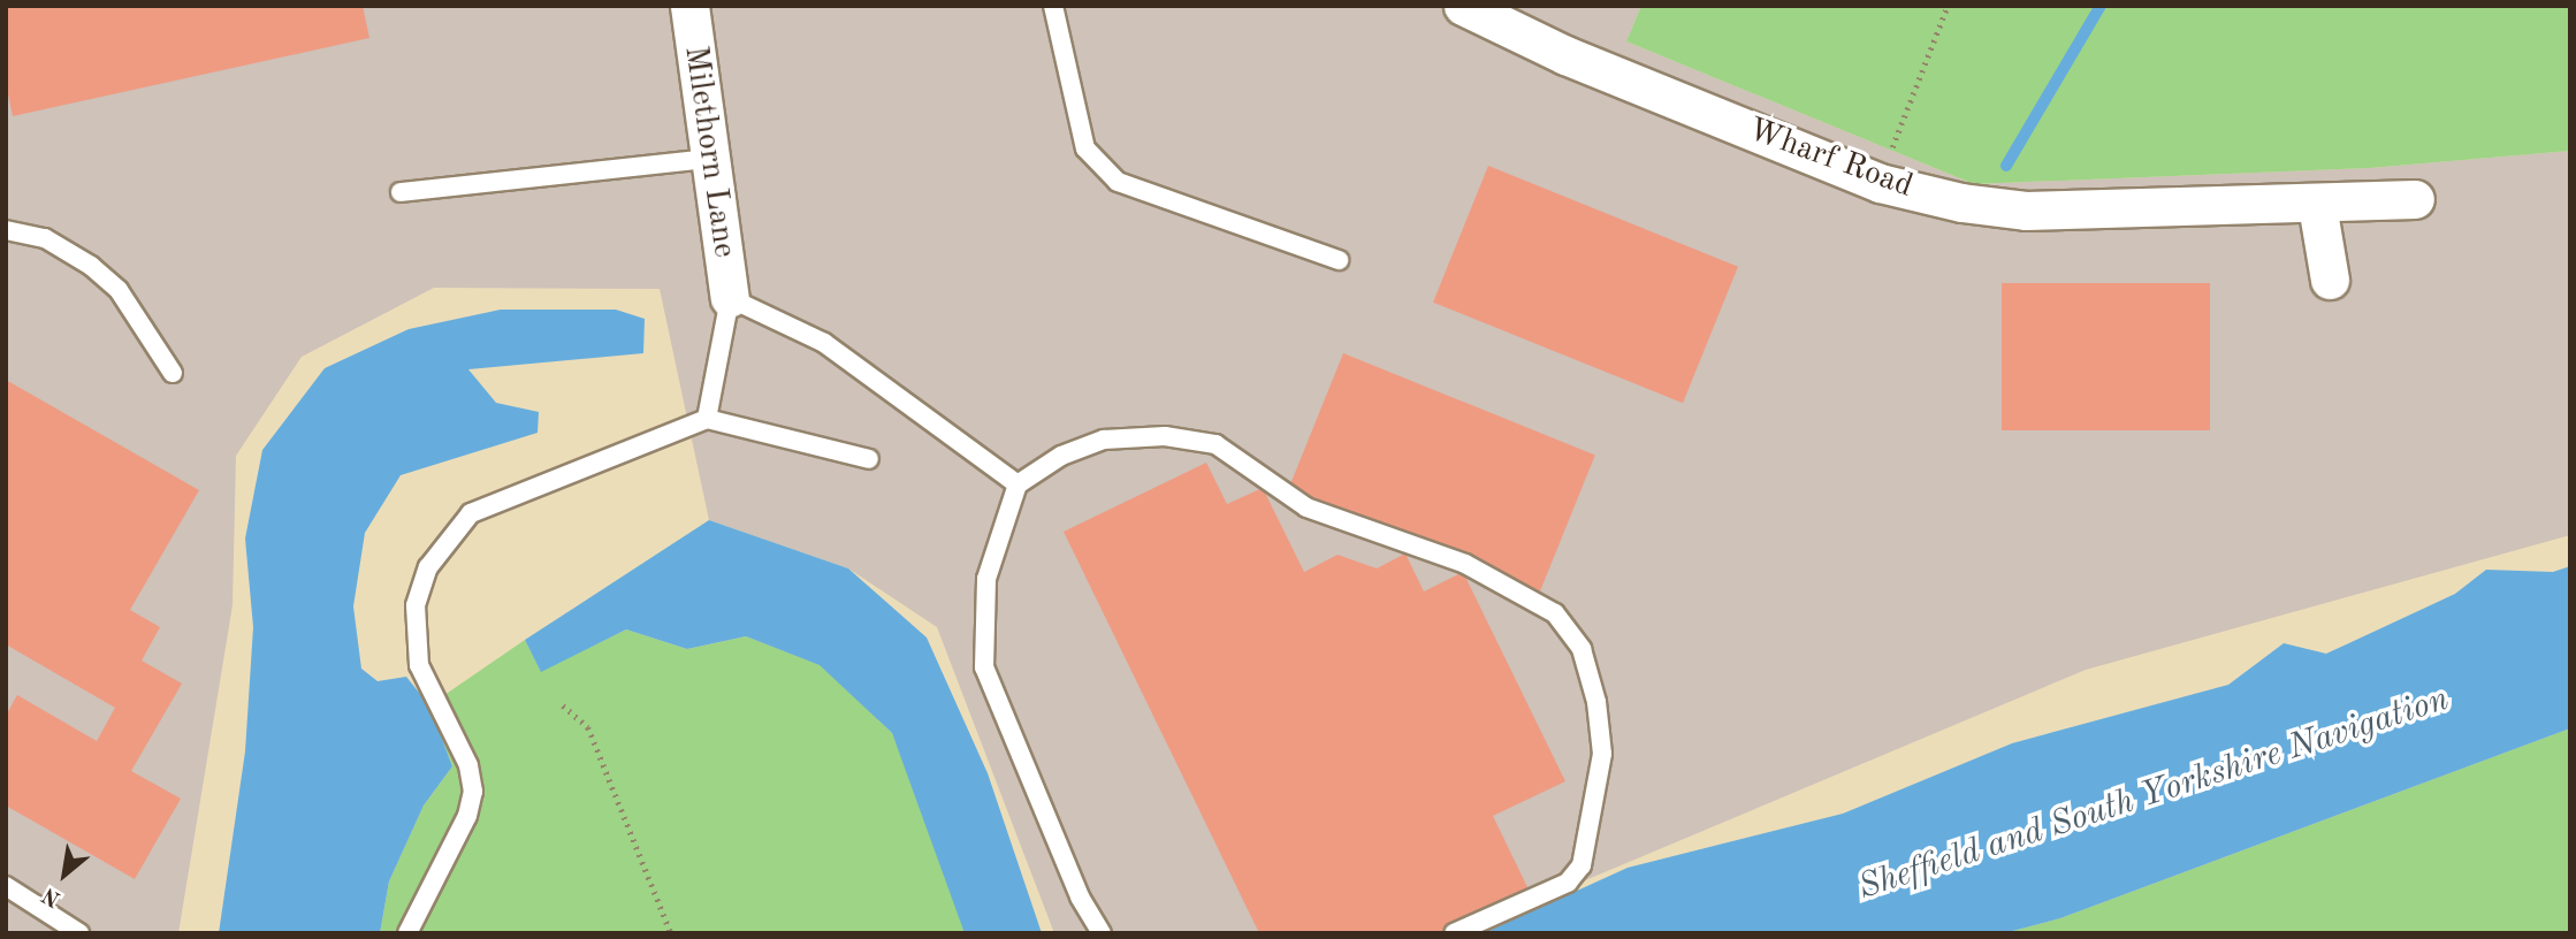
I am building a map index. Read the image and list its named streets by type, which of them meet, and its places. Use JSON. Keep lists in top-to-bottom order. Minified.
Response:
{"streets":{"street":["Milethorn Lane","Wharf Road"]},"water":["Sheffield and South Yorkshire Navigation"],"north":"bottom left"}
